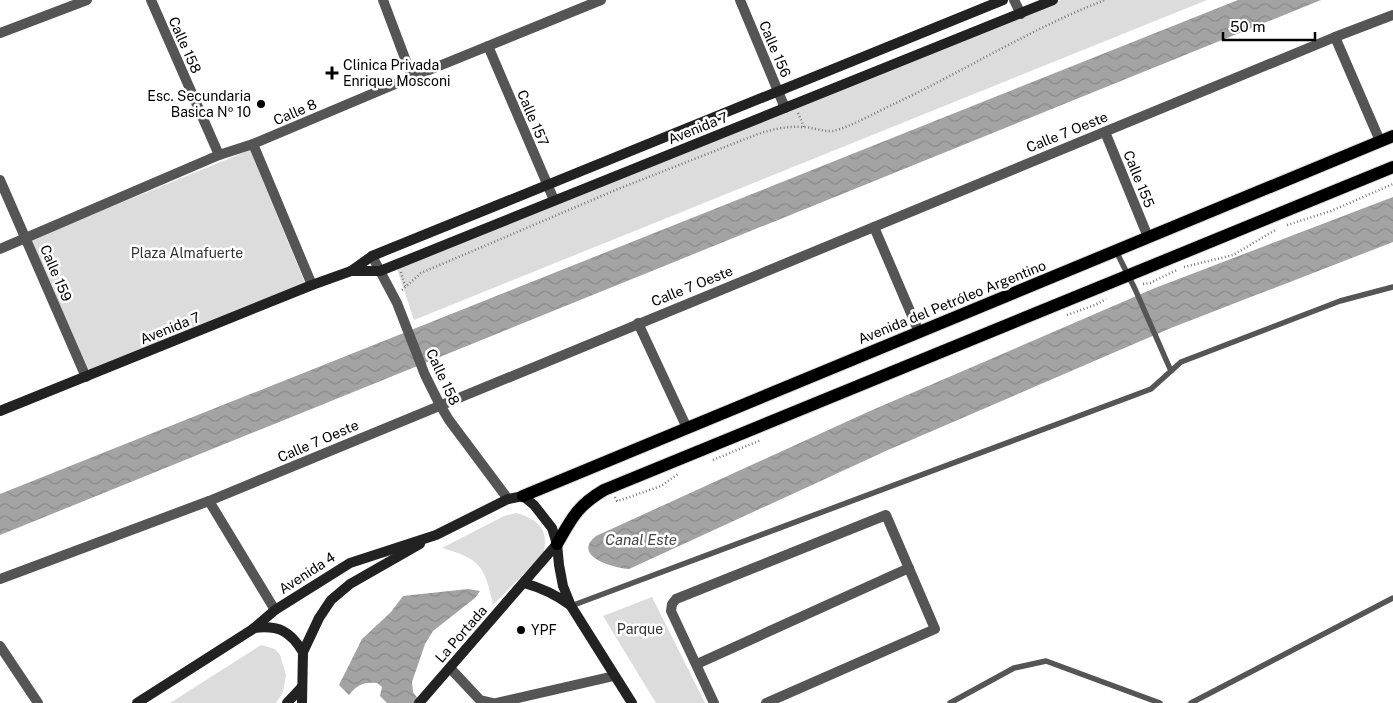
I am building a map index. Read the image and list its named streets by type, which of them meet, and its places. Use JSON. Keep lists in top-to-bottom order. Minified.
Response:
{"streets":{"main road":["Avenida 7","Avenida del Petróleo Argentino","Avenida 4","La Portada"],"street":["Calle 158","Calle 156","Calle 8","Calle 157","Calle 7 Oeste","Calle 155","Calle 159"]},"crossings":[["Calle 158","Calle 8"],["Calle 158","Avenida 7"],["Calle 158","Calle 7 Oeste"],["Calle 158","Avenida 4"],["Calle 156","Avenida 7"],["Calle 8","Calle 157"],["Calle 8","Calle 159"],["Calle 157","Avenida 7"],["Avenida 7","Calle 159"],["Calle 7 Oeste","Calle 155"],["Calle 155","Avenida del Petróleo Argentino"],["Avenida del Petróleo Argentino","Avenida 4"]],"water":["Canal Este"],"parks":["Plaza Almafuerte","Parque"],"places":{"health":["Clinica Privada Enrique Mosconi"],"other":["Esc. Secundaria Basica Nº 10","YPF"]},"scale_bar":"50 m"}
